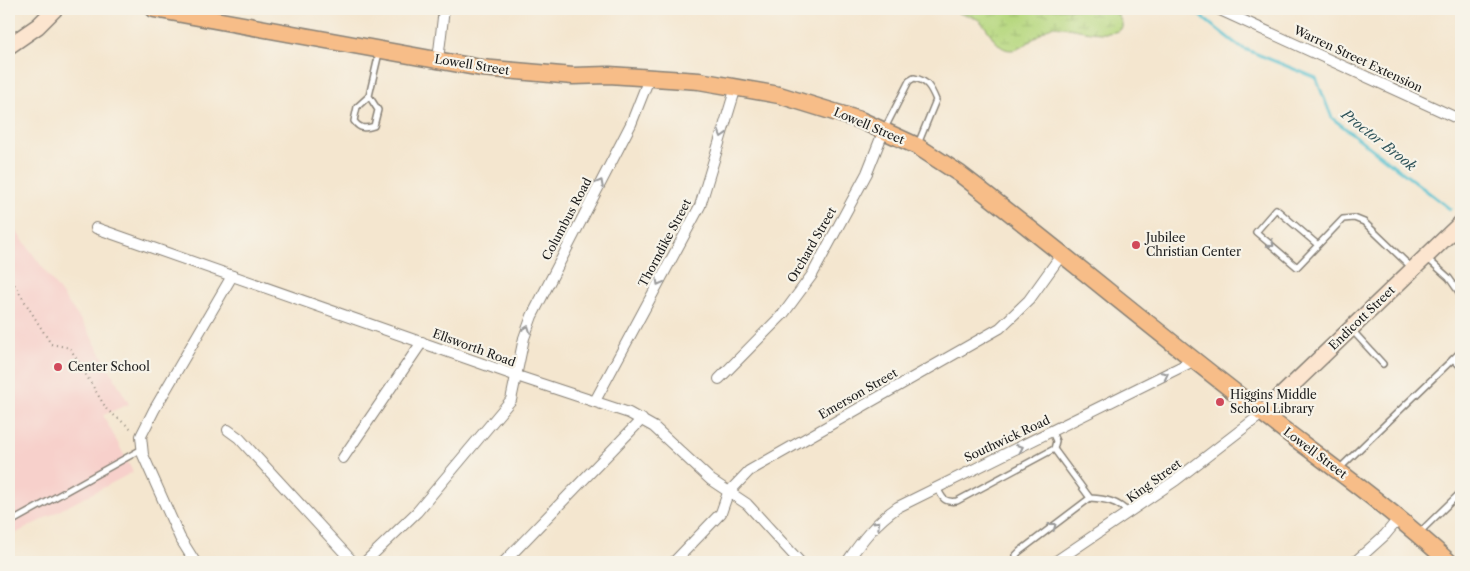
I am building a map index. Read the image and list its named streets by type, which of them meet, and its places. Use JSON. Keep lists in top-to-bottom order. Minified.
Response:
{"streets":{"main road":["Lowell Street"],"street":["Warren Street Extension","Columbus Road","Thorndike Street","Orchard Street","Endicott Street","Ellsworth Road","Emerson Street","Southwick Road","King Street"]},"crossings":[["Lowell Street","Columbus Road"],["Lowell Street","Thorndike Street"],["Lowell Street","Orchard Street"],["Lowell Street","Endicott Street"],["Lowell Street","Emerson Street"],["Lowell Street","Southwick Road"],["Lowell Street","King Street"],["Columbus Road","Ellsworth Road"],["Thorndike Street","Ellsworth Road"],["Endicott Street","King Street"],["Ellsworth Road","Emerson Street"]],"one_way":["Columbus Road","Thorndike Street","Southwick Road"],"water":["Proctor Brook"],"places":["Jubilee Christian Center","Center School","Higgins Middle School Library"]}
